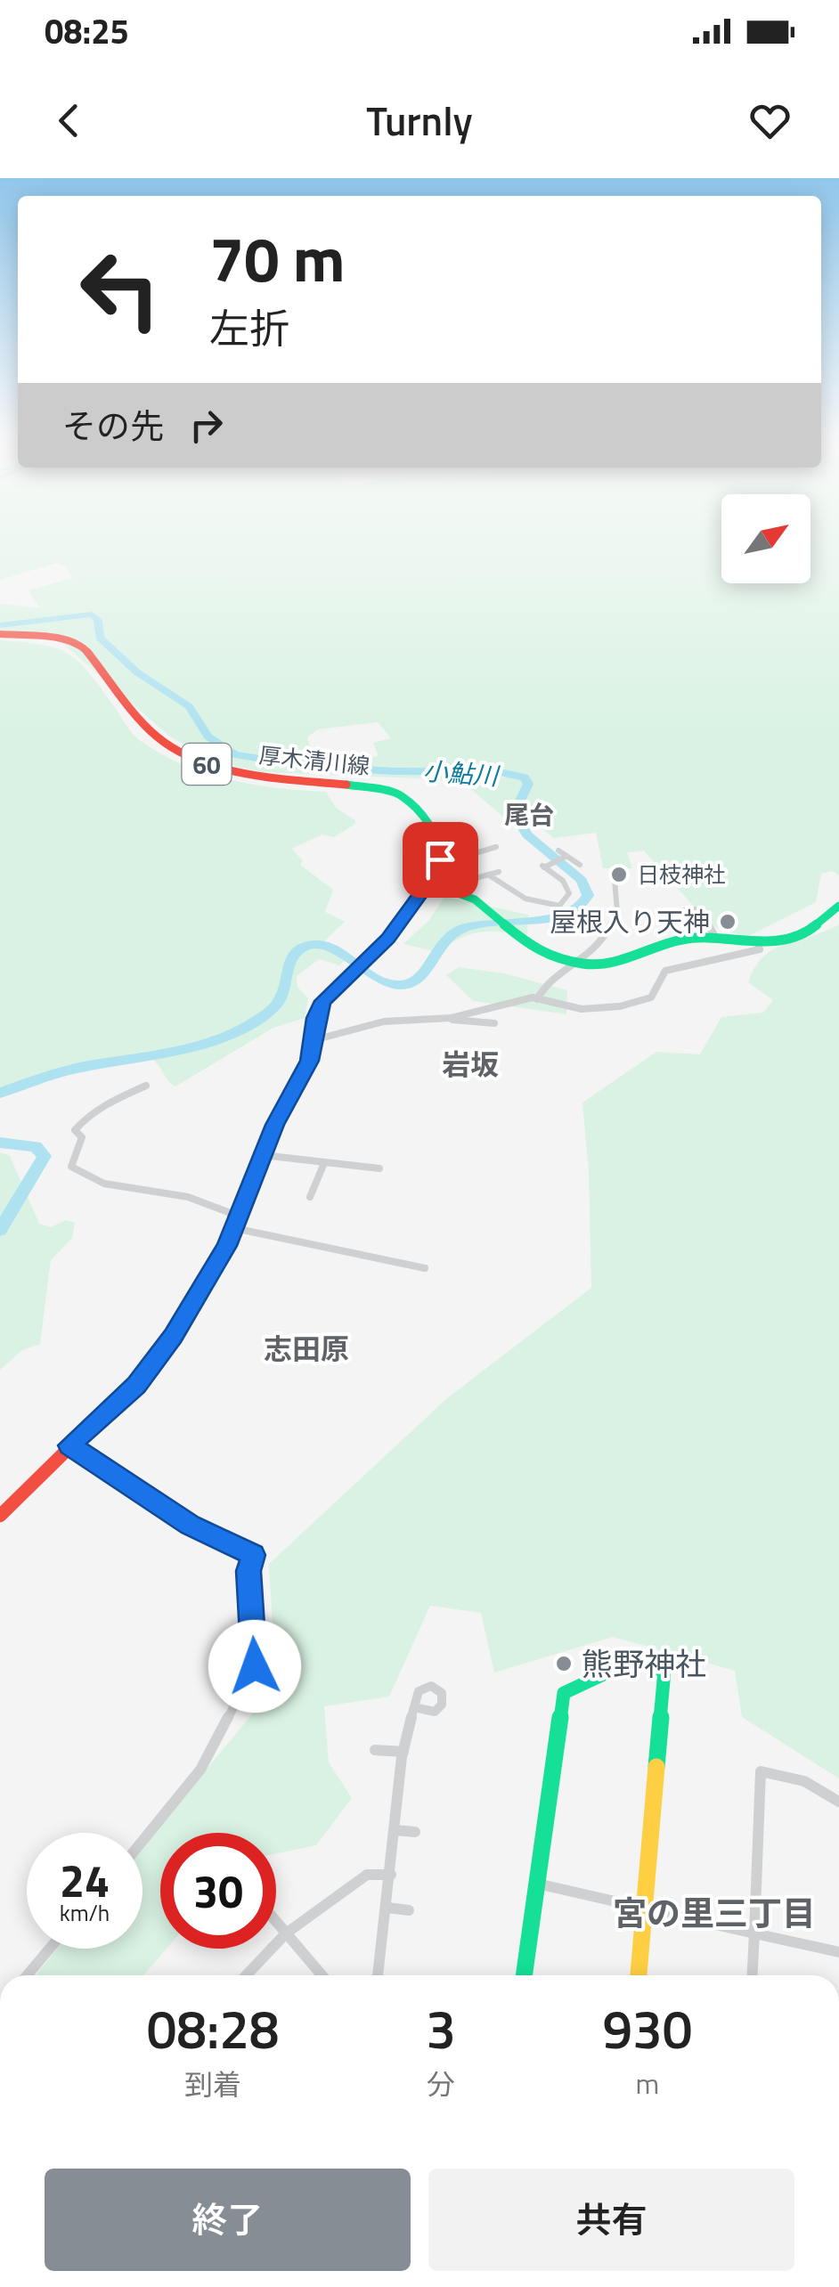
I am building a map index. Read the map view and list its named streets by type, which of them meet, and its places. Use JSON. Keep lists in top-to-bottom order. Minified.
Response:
{"streets":{"main road":["厚木清川線","60"]},"crossings":[["厚木清川線","60"]],"districts":["尾台","岩坂","志田原","宮の里三丁目"],"water":["小鮎川"],"places":["日枝神社","屋根入り天神","熊野神社"],"north":"top right","page":{"status":"08:25","header":"Turnly","turn":["70 m","左折"],"then":"その先","speed":"24 km/h","limit":"30","eta":["08:28","到着","3","分","930","m"],"buttons":["終了","共有"]}}
